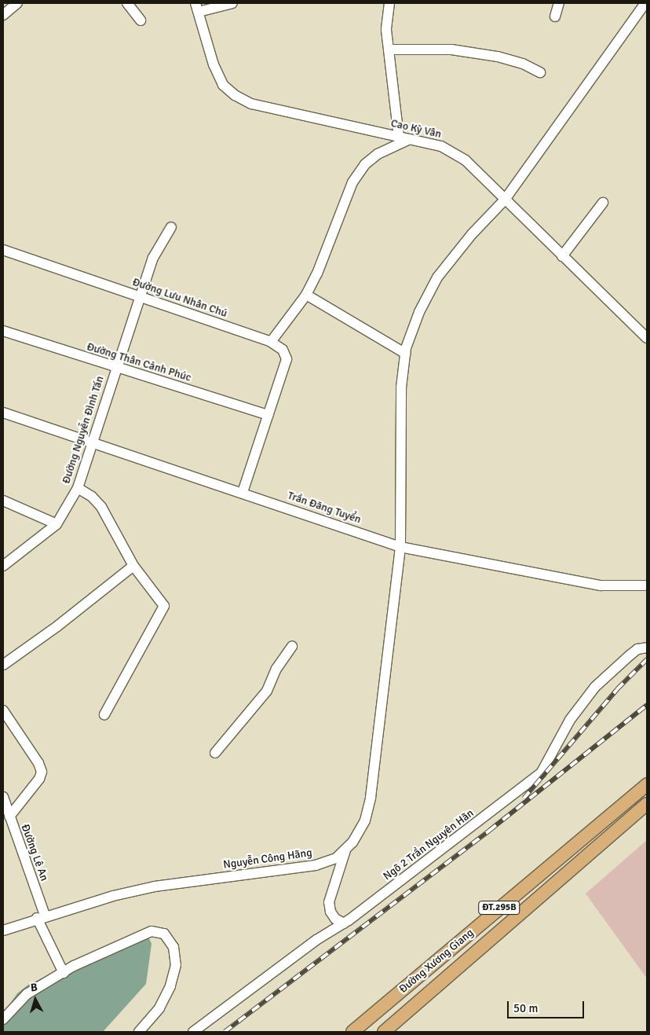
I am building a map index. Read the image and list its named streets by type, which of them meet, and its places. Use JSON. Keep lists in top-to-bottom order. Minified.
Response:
{"streets":{"main road":["ĐT.295B","Đường Xương Giang"],"street":["Cao Kỳ Vân","Đường Lưu Nhân Chú","Đường Thân Cảnh Phúc","Đường Nguyễn Đình Tấn","Trần Đăng Tuyển","Ngõ 2 Trần Nguyên Hãn","Đường Lê An","Nguyễn Công Hãng"]},"crossings":[["Cao Kỳ Vân","Nguyễn Công Hãng"],["Đường Lưu Nhân Chú","Đường Thân Cảnh Phúc"],["Đường Lưu Nhân Chú","Đường Nguyễn Đình Tấn"],["Đường Lưu Nhân Chú","Trần Đăng Tuyển"],["Đường Thân Cảnh Phúc","Đường Nguyễn Đình Tấn"],["Đường Nguyễn Đình Tấn","Trần Đăng Tuyển"],["Trần Đăng Tuyển","Nguyễn Công Hãng"],["Đường Lê An","Nguyễn Công Hãng"]],"scale_bar":"50 m","north":"top"}
